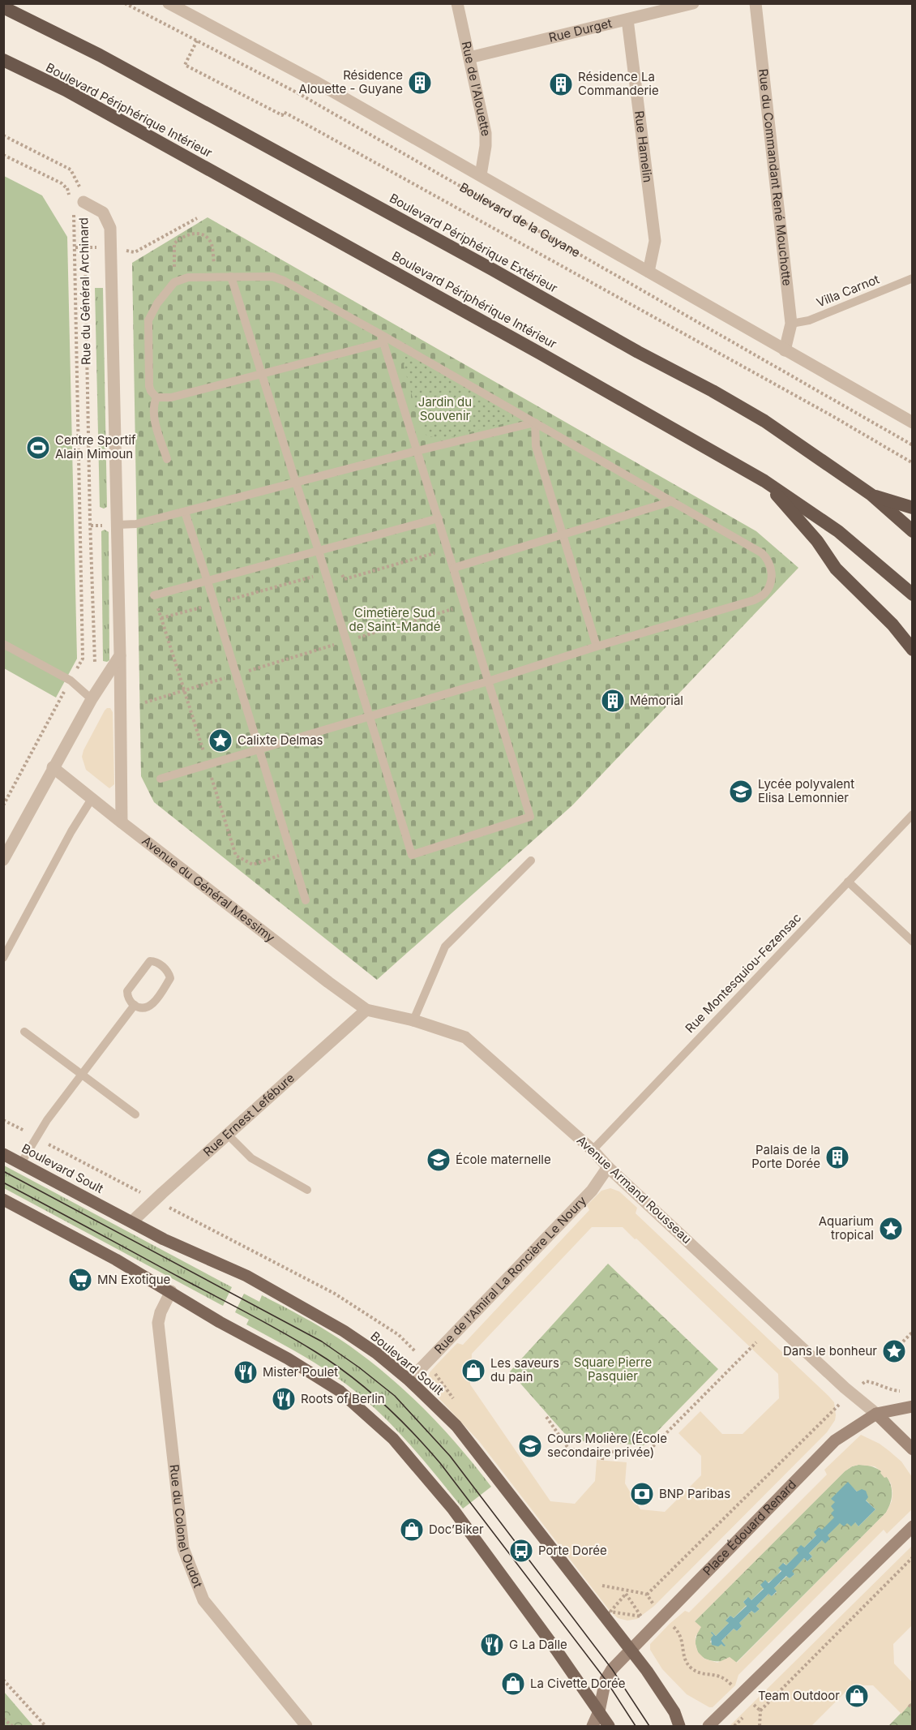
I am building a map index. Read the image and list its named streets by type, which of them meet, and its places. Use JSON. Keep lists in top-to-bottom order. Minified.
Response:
{"streets":{"highway":["Boulevard Périphérique Intérieur","Boulevard Périphérique Extérieur"],"main road":["Boulevard Soult","Place Édouard Renard"],"street":["Rue Durget","Rue de l'Alouette","Rue Hamelin","Rue du Commandant René Mouchotte","Boulevard de la Guyane","Rue du Général Archinard","Avenue du Général Messimy","Rue Ernest Lefébure","Avenue Armand Rousseau","Rue de l'Amiral La Roncière Le Noury","Rue du Colonel Oudot"],"lane":["Villa Carnot","Rue Montesquiou-Fezensac"]},"crossings":[["Rue Durget","Rue de l'Alouette"],["Rue Durget","Rue Hamelin"],["Rue de l'Alouette","Boulevard de la Guyane"],["Rue Hamelin","Boulevard de la Guyane"],["Rue du Commandant René Mouchotte","Boulevard de la Guyane"],["Rue du Commandant René Mouchotte","Villa Carnot"],["Rue du Général Archinard","Avenue du Général Messimy"],["Avenue du Général Messimy","Rue Ernest Lefébure"],["Avenue du Général Messimy","Avenue Armand Rousseau"],["Rue Montesquiou-Fezensac","Avenue Armand Rousseau"],["Rue Ernest Lefébure","Boulevard Soult"],["Rue Ernest Lefébure","Avenue Armand Rousseau"],["Boulevard Soult","Rue de l'Amiral La Roncière Le Noury"],["Boulevard Soult","Place Édouard Renard"],["Avenue Armand Rousseau","Rue de l'Amiral La Roncière Le Noury"],["Avenue Armand Rousseau","Place Édouard Renard"]],"parks":["Jardin du Souvenir","Cimetière Sud de Saint-Mandé","Square Pierre Pasquier"],"places":{"building":["Résidence Alouette - Guyane","Résidence La Commanderie","Mémorial","Palais de la Porte Dorée"],"sports":["Centre Sportif Alain Mimoun"],"place":["Calixte Delmas","Aquarium tropical","Dans le bonheur"],"school or university":["Lycée polyvalent Elisa Lemonnier","École maternelle","Cours Molière (École secondaire privée)"],"supermarket":["MN Exotique"],"shop":["Les saveurs du pain","Doc’Biker","La Civette Dorée","Team Outdoor"],"restaurant":["Mister Poulet","Roots of Berlin","G La Dalle"],"bank":["BNP Paribas"],"bus stop":["Porte Dorée"]}}
